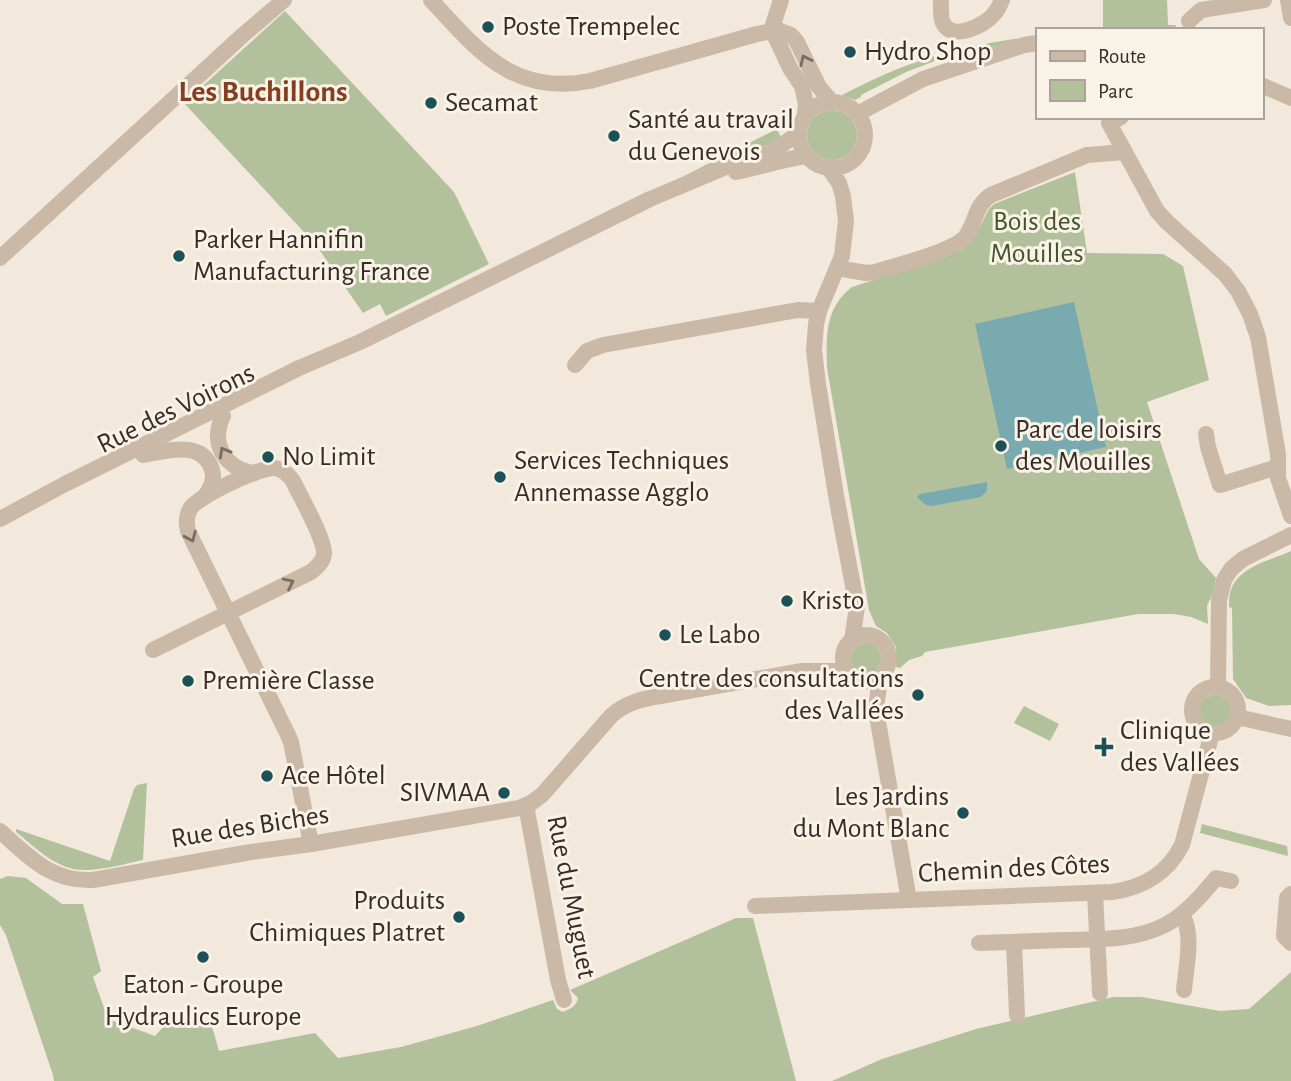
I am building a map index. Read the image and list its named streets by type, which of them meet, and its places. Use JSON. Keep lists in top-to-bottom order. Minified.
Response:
{"streets":{"street":["Rue des Voirons","Rue des Biches","Chemin des Côtes","Rue du Muguet"]},"crossings":[["Rue des Biches","Rue du Muguet"]],"districts":["Les Buchillons"],"parks":["Bois des Mouilles"],"places":{"other":["Poste Trempelec","Hydro Shop","Secamat","Santé au travail du Genevois","Parker Hannifin Manufacturing France","Parc de loisirs des Mouilles","No Limit","Services Techniques Annemasse Agglo","Kristo","Le Labo","Première Classe","Centre des consultations des Vallées","Ace Hôtel","SIVMAA","Les Jardins du Mont Blanc","Produits Chimiques Platret","Eaton - Groupe Hydraulics Europe"],"health":["Clinique des Vallées"]},"legend":["Route","Parc"]}
